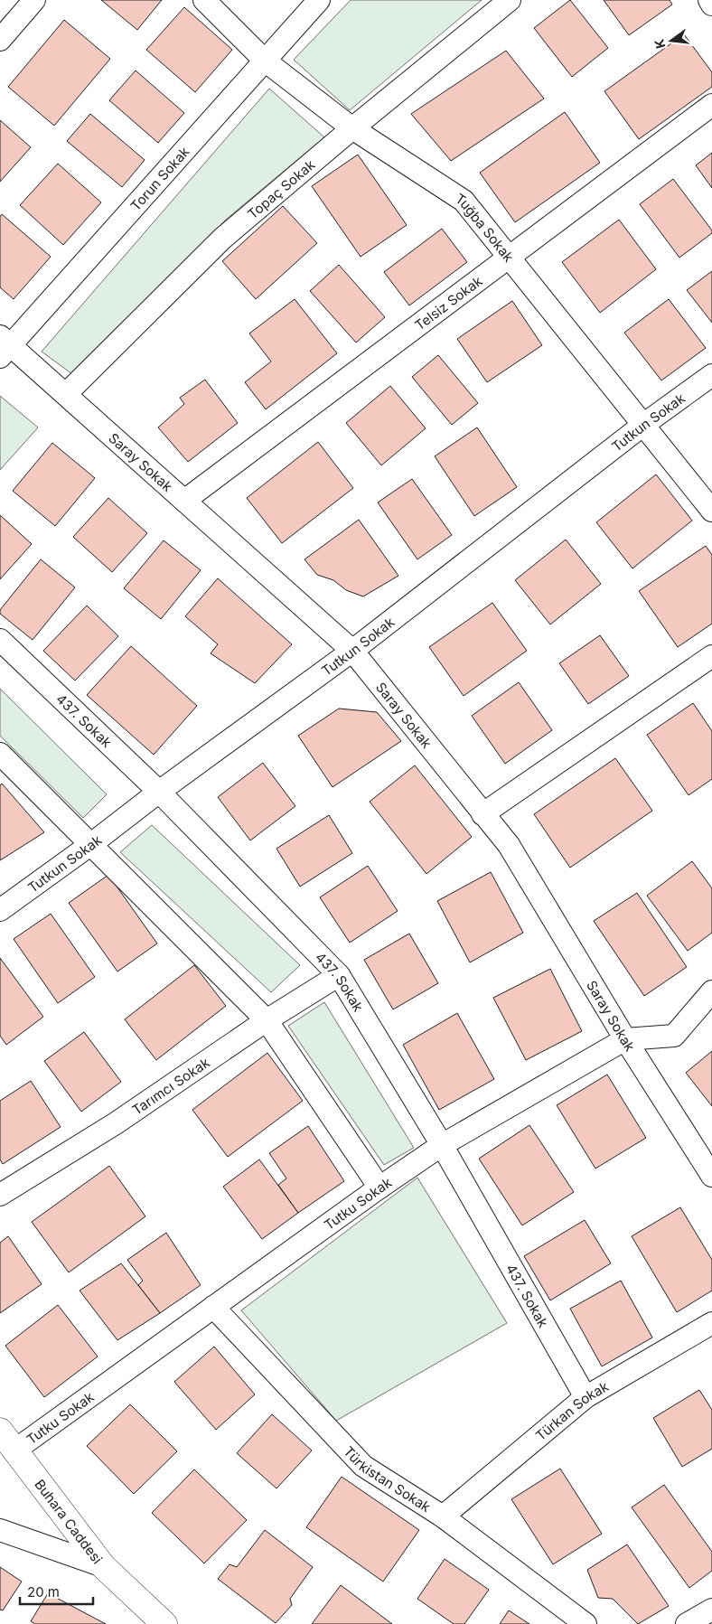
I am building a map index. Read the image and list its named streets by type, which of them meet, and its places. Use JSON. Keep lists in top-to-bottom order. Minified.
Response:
{"streets":{"main road":["Buhara Caddesi"],"street":["Torun Sokak","Topaç Sokak","Tuğba Sokak","Telsiz Sokak","Tutkun Sokak","Saray Sokak","437. Sokak","Tarımcı Sokak","Tutku Sokak","Türkan Sokak","Türkistan Sokak"]},"crossings":[["Torun Sokak","Tuğba Sokak"],["Torun Sokak","Saray Sokak"],["Topaç Sokak","Tuğba Sokak"],["Topaç Sokak","Saray Sokak"],["Tuğba Sokak","Telsiz Sokak"],["Tuğba Sokak","Tutkun Sokak"],["Telsiz Sokak","Saray Sokak"],["Tutkun Sokak","Saray Sokak"],["Tutkun Sokak","437. Sokak"],["Saray Sokak","Tutku Sokak"],["437. Sokak","Tarımcı Sokak"],["437. Sokak","Tutku Sokak"],["437. Sokak","Türkan Sokak"],["Tutku Sokak","Türkistan Sokak"],["Tutku Sokak","Buhara Caddesi"],["Türkan Sokak","Türkistan Sokak"]],"scale_bar":"20 m","north":"left"}
